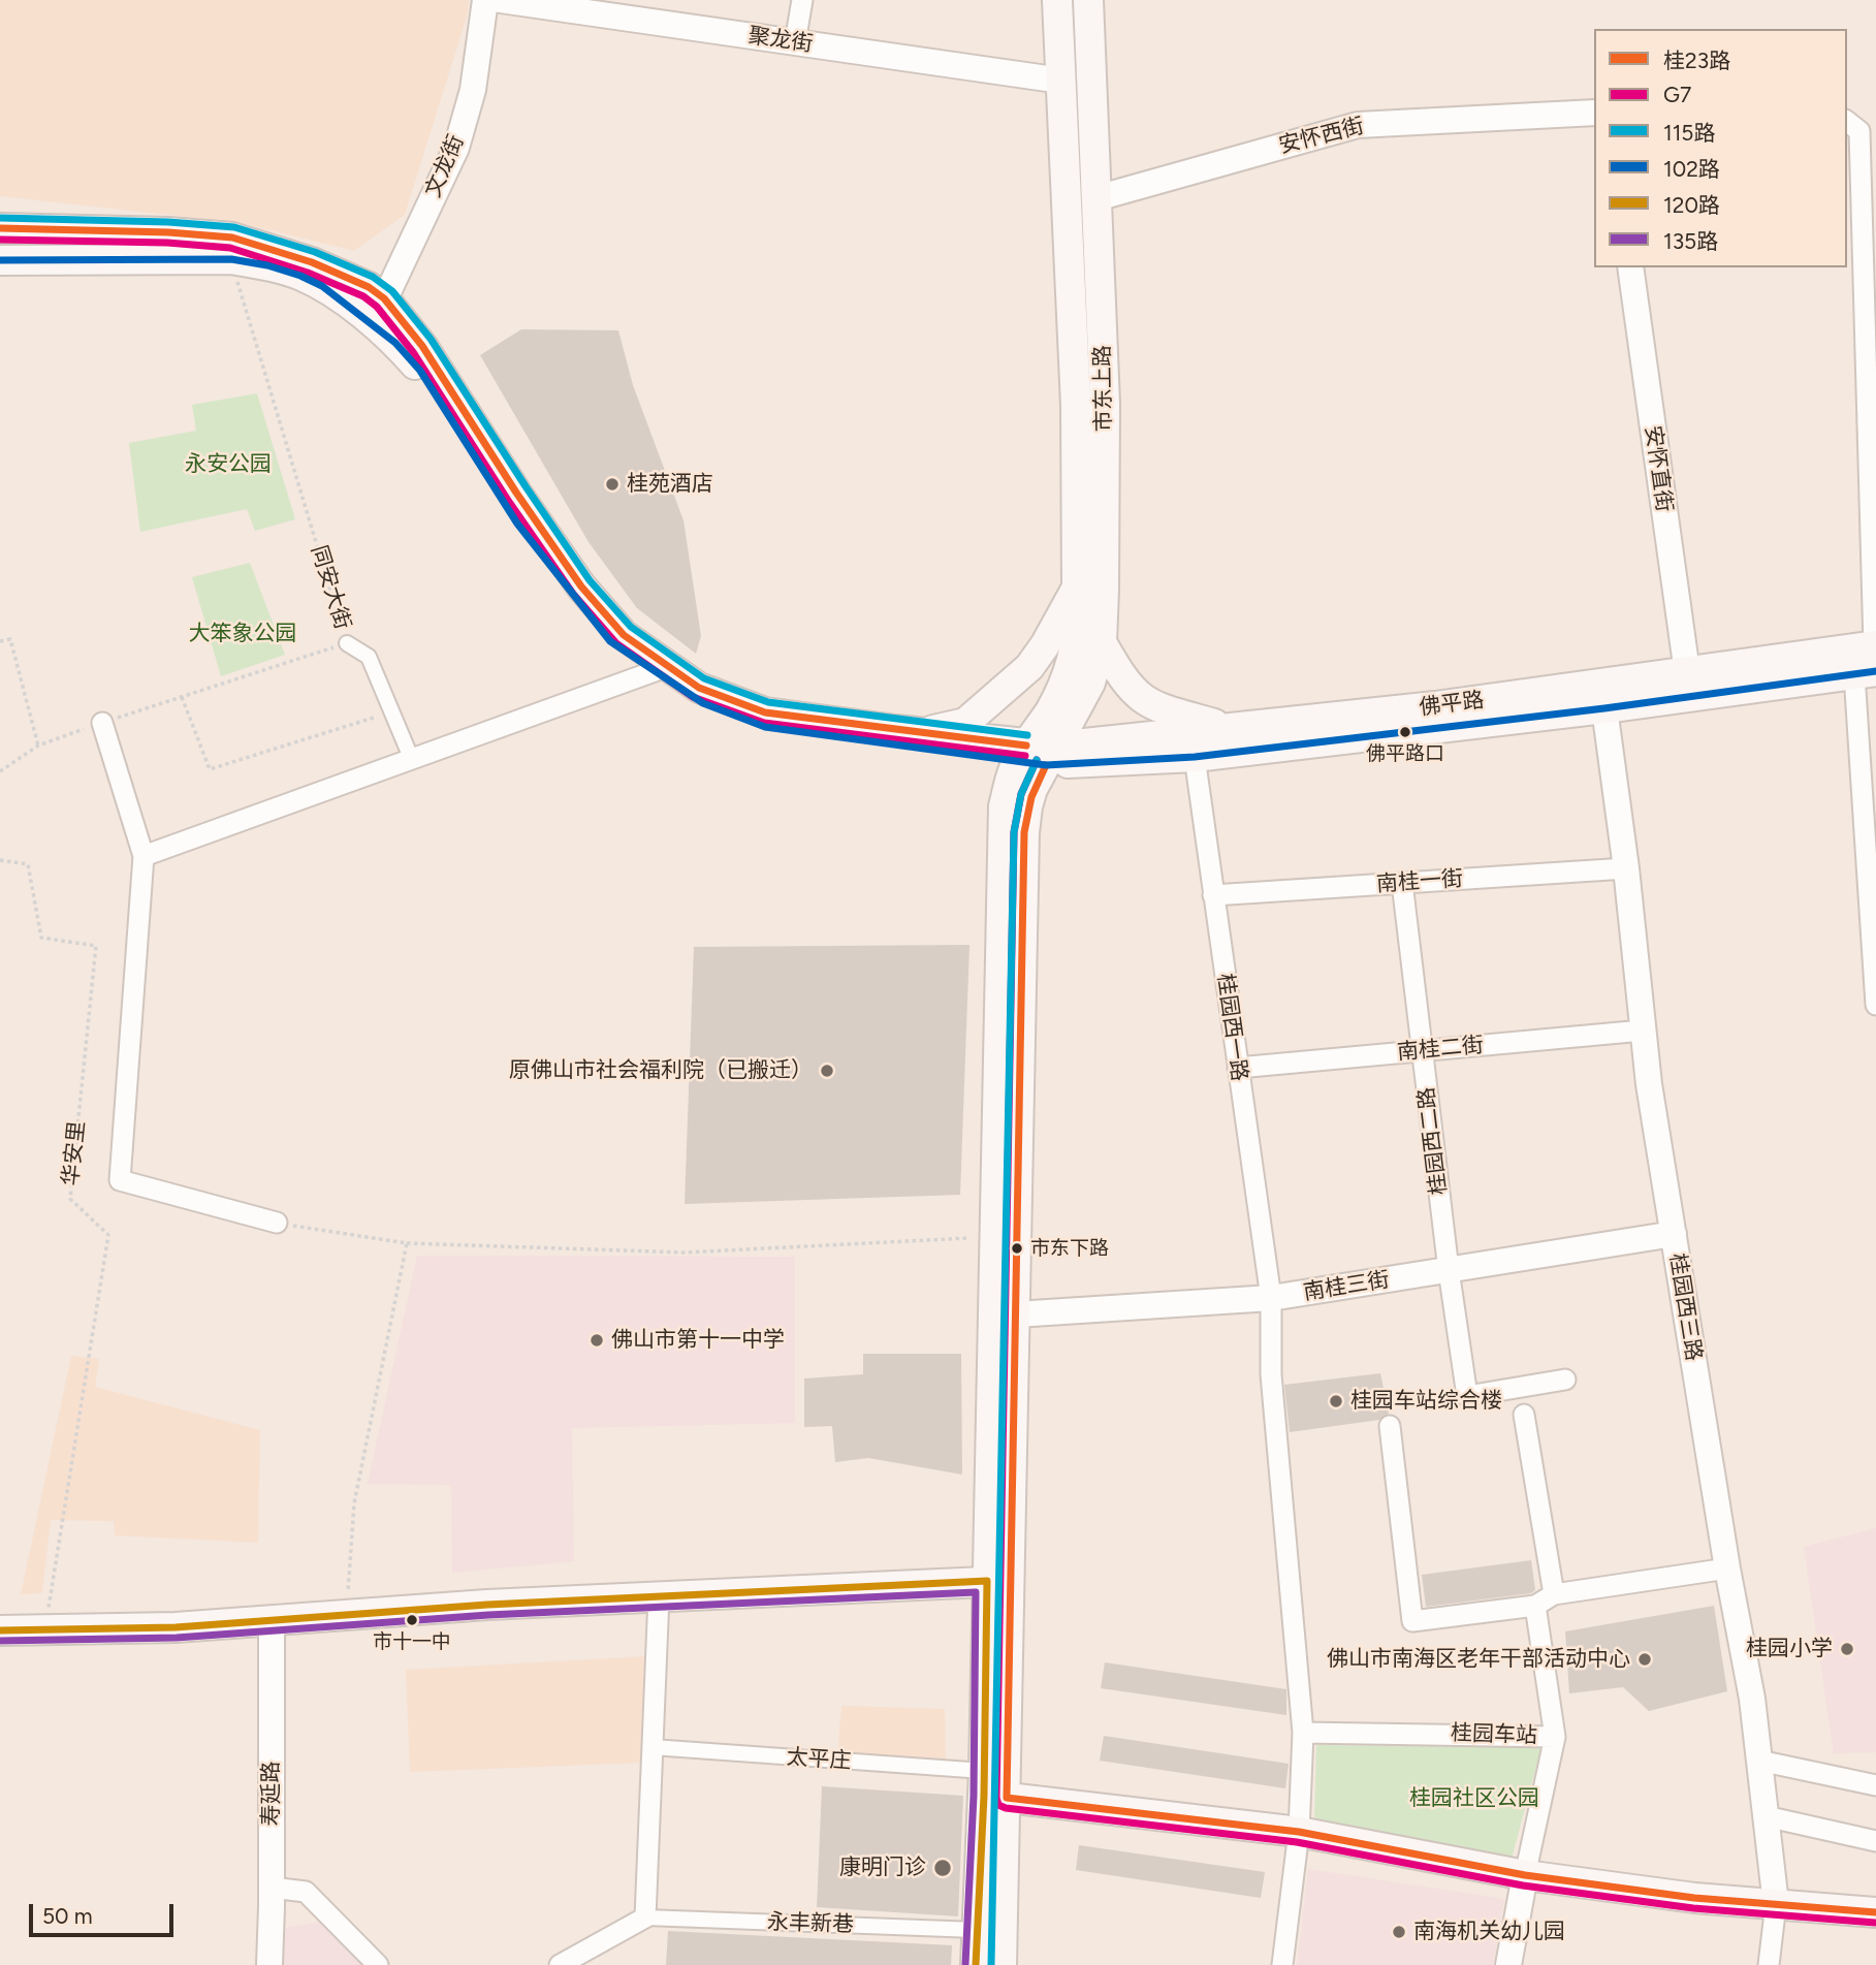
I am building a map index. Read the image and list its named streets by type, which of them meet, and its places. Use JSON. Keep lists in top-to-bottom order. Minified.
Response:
{"streets":{"main road":["市东上路","佛平路"],"street":["聚龙街","安怀西街","文龙街","安怀直街","南桂一街","桂园西一路","南桂二街","桂园西二路","南桂三街","桂园西三路","桂园车站","太平庄","寿延路","永丰新巷"],"path":["同安大街","华安里"]},"crossings":[["聚龙街","市东上路"],["安怀西街","市东上路"],["市东上路","佛平路"],["安怀直街","佛平路"],["佛平路","桂园西一路"],["佛平路","桂园西三路"],["南桂一街","桂园西一路"],["南桂一街","桂园西二路"],["南桂一街","桂园西三路"],["桂园西一路","南桂二街"],["桂园西一路","南桂三街"],["桂园西一路","桂园车站"],["南桂二街","桂园西二路"],["南桂二街","桂园西三路"],["桂园西二路","南桂三街"],["南桂三街","桂园西三路"]],"parks":["永安公园","大笨象公园","桂园社区公园"],"places":["桂苑酒店","佛平路口","原佛山市社会福利院（已搬迁）","市东下路","佛山市第十一中学","桂园车站综合楼","市十一中","桂园小学","佛山市南海区老年干部活动中心","康明门诊","南海机关幼儿园"],"lines":["transit line 115路","transit line 桂23路","transit line G7","transit line 102路","transit line 120路","transit line 135路"],"legend":["桂23路","G7","115路","102路","120路","135路"],"scale_bar":"50 m"}
